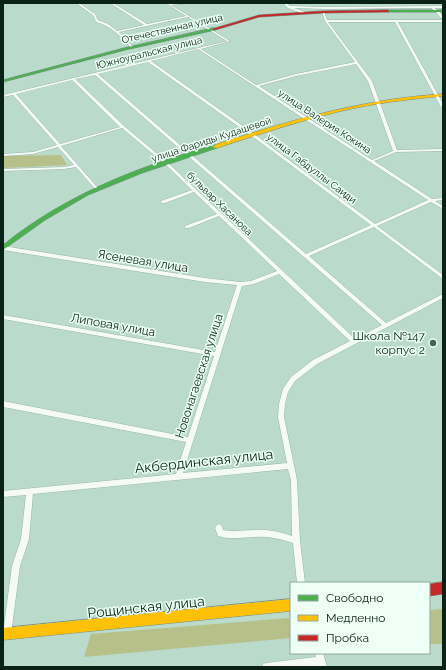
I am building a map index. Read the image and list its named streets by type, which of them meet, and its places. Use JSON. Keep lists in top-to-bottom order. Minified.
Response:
{"streets":{"street":["Отечественная улица","Южноуральская улица","улица Валерия Кокина","улица Фариды Кудашевой","улица Габдуллы Саиди","бульвар Хасанова","Ясеневая улица","Липовая улица","Новонагаевская улица","Акбердинская улица","Рощинская улица"]},"crossings":[["Отечественная улица","Южноуральская улица"],["Южноуральская улица","улица Валерия Кокина"],["Южноуральская улица","улица Габдуллы Саиди"],["Южноуральская улица","бульвар Хасанова"],["улица Валерия Кокина","улица Фариды Кудашевой"],["улица Фариды Кудашевой","улица Габдуллы Саиди"],["улица Фариды Кудашевой","бульвар Хасанова"],["улица Фариды Кудашевой","Ясеневая улица"],["бульвар Хасанова","Ясеневая улица"],["Ясеневая улица","Новонагаевская улица"],["Липовая улица","Новонагаевская улица"],["Новонагаевская улица","Акбердинская улица"]],"places":["Школа №147 корпус 2"],"legend":["Свободно","Медленно","Пробка"]}
